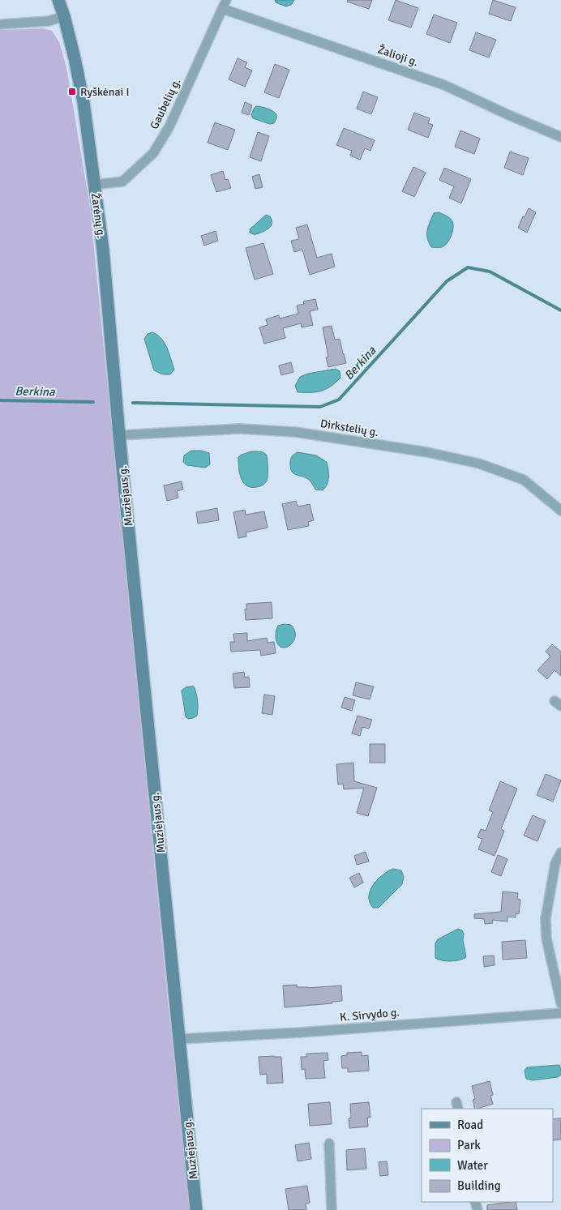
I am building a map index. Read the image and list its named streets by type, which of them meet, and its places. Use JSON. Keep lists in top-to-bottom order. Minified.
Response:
{"streets":{"main road":["Žarėnų g.","Muziejaus g."],"street":["Žalioji g.","Gaubelių g.","Dirkstelių g.","K. Sirvydo g."]},"crossings":[["Žalioji g.","Gaubelių g."],["Gaubelių g.","Žarėnų g."],["Žarėnų g.","Dirkstelių g."],["Žarėnų g.","Muziejaus g."],["Dirkstelių g.","Muziejaus g."],["Muziejaus g.","K. Sirvydo g."]],"water":["Berkina"],"places":{"transit":["Ryškėnai I"]},"legend":["Road","Park","Water","Building"]}
